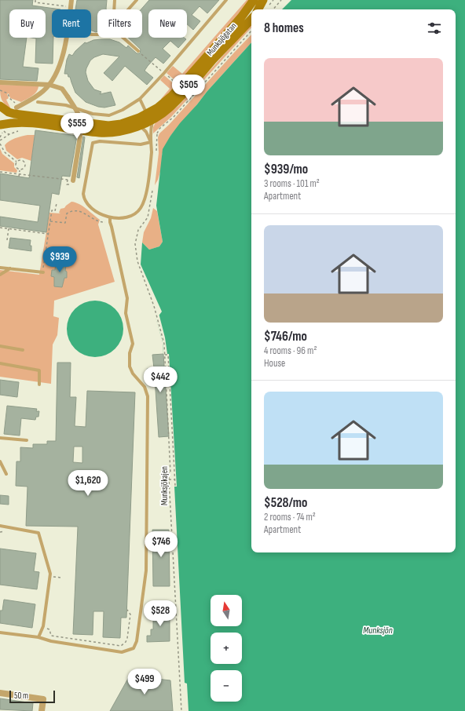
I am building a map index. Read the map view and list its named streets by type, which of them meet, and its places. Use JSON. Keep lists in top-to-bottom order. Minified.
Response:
{"streets":{"main road":["Munksjögatan"],"path":["Munksjökajen"]},"water":["Munksjön"],"scale_bar":"50 m","north":"top","page":{"chip":["Buy","Rent","Filters","New"],"heading":"8 homes","list":[{"name":"$939/mo","note":"3 rooms · 101 m² · Apartment"},{"name":"$746/mo","note":"4 rooms · 96 m² · House"},{"name":"$528/mo","note":"2 rooms · 74 m² · Apartment"}],"price":["$505","$555","$939","$442","$1,620","$746","$528","$499"],"map_buttons":["+","−"],"scale":"50 m"}}
